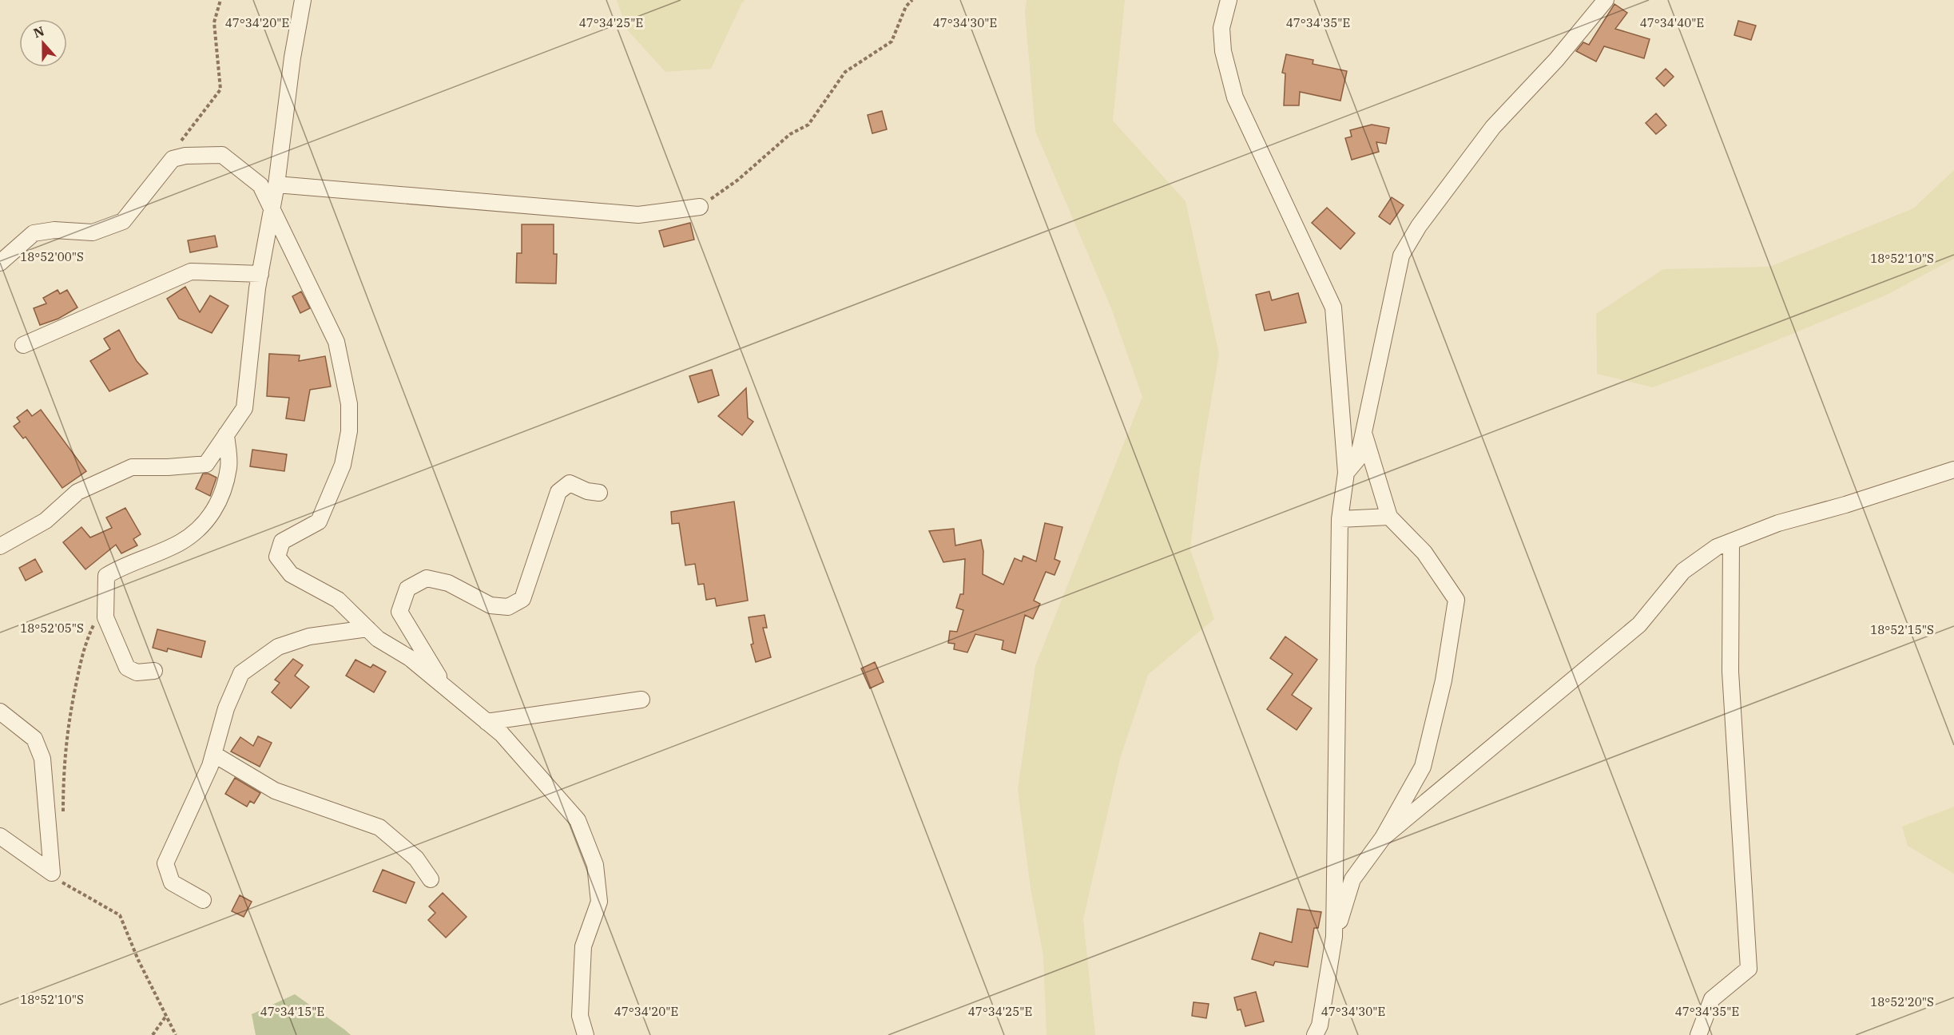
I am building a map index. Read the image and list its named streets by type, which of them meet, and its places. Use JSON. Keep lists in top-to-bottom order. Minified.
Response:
{"north":"top","coordinates":["47°34'20\"E","47°34'25\"E","47°34'30\"E","47°34'35\"E","47°34'40\"E","18°52'00\"S","18°52'10\"S","18°52'05\"S","18°52'15\"S","18°52'20\"S","47°34'15\"E"]}
